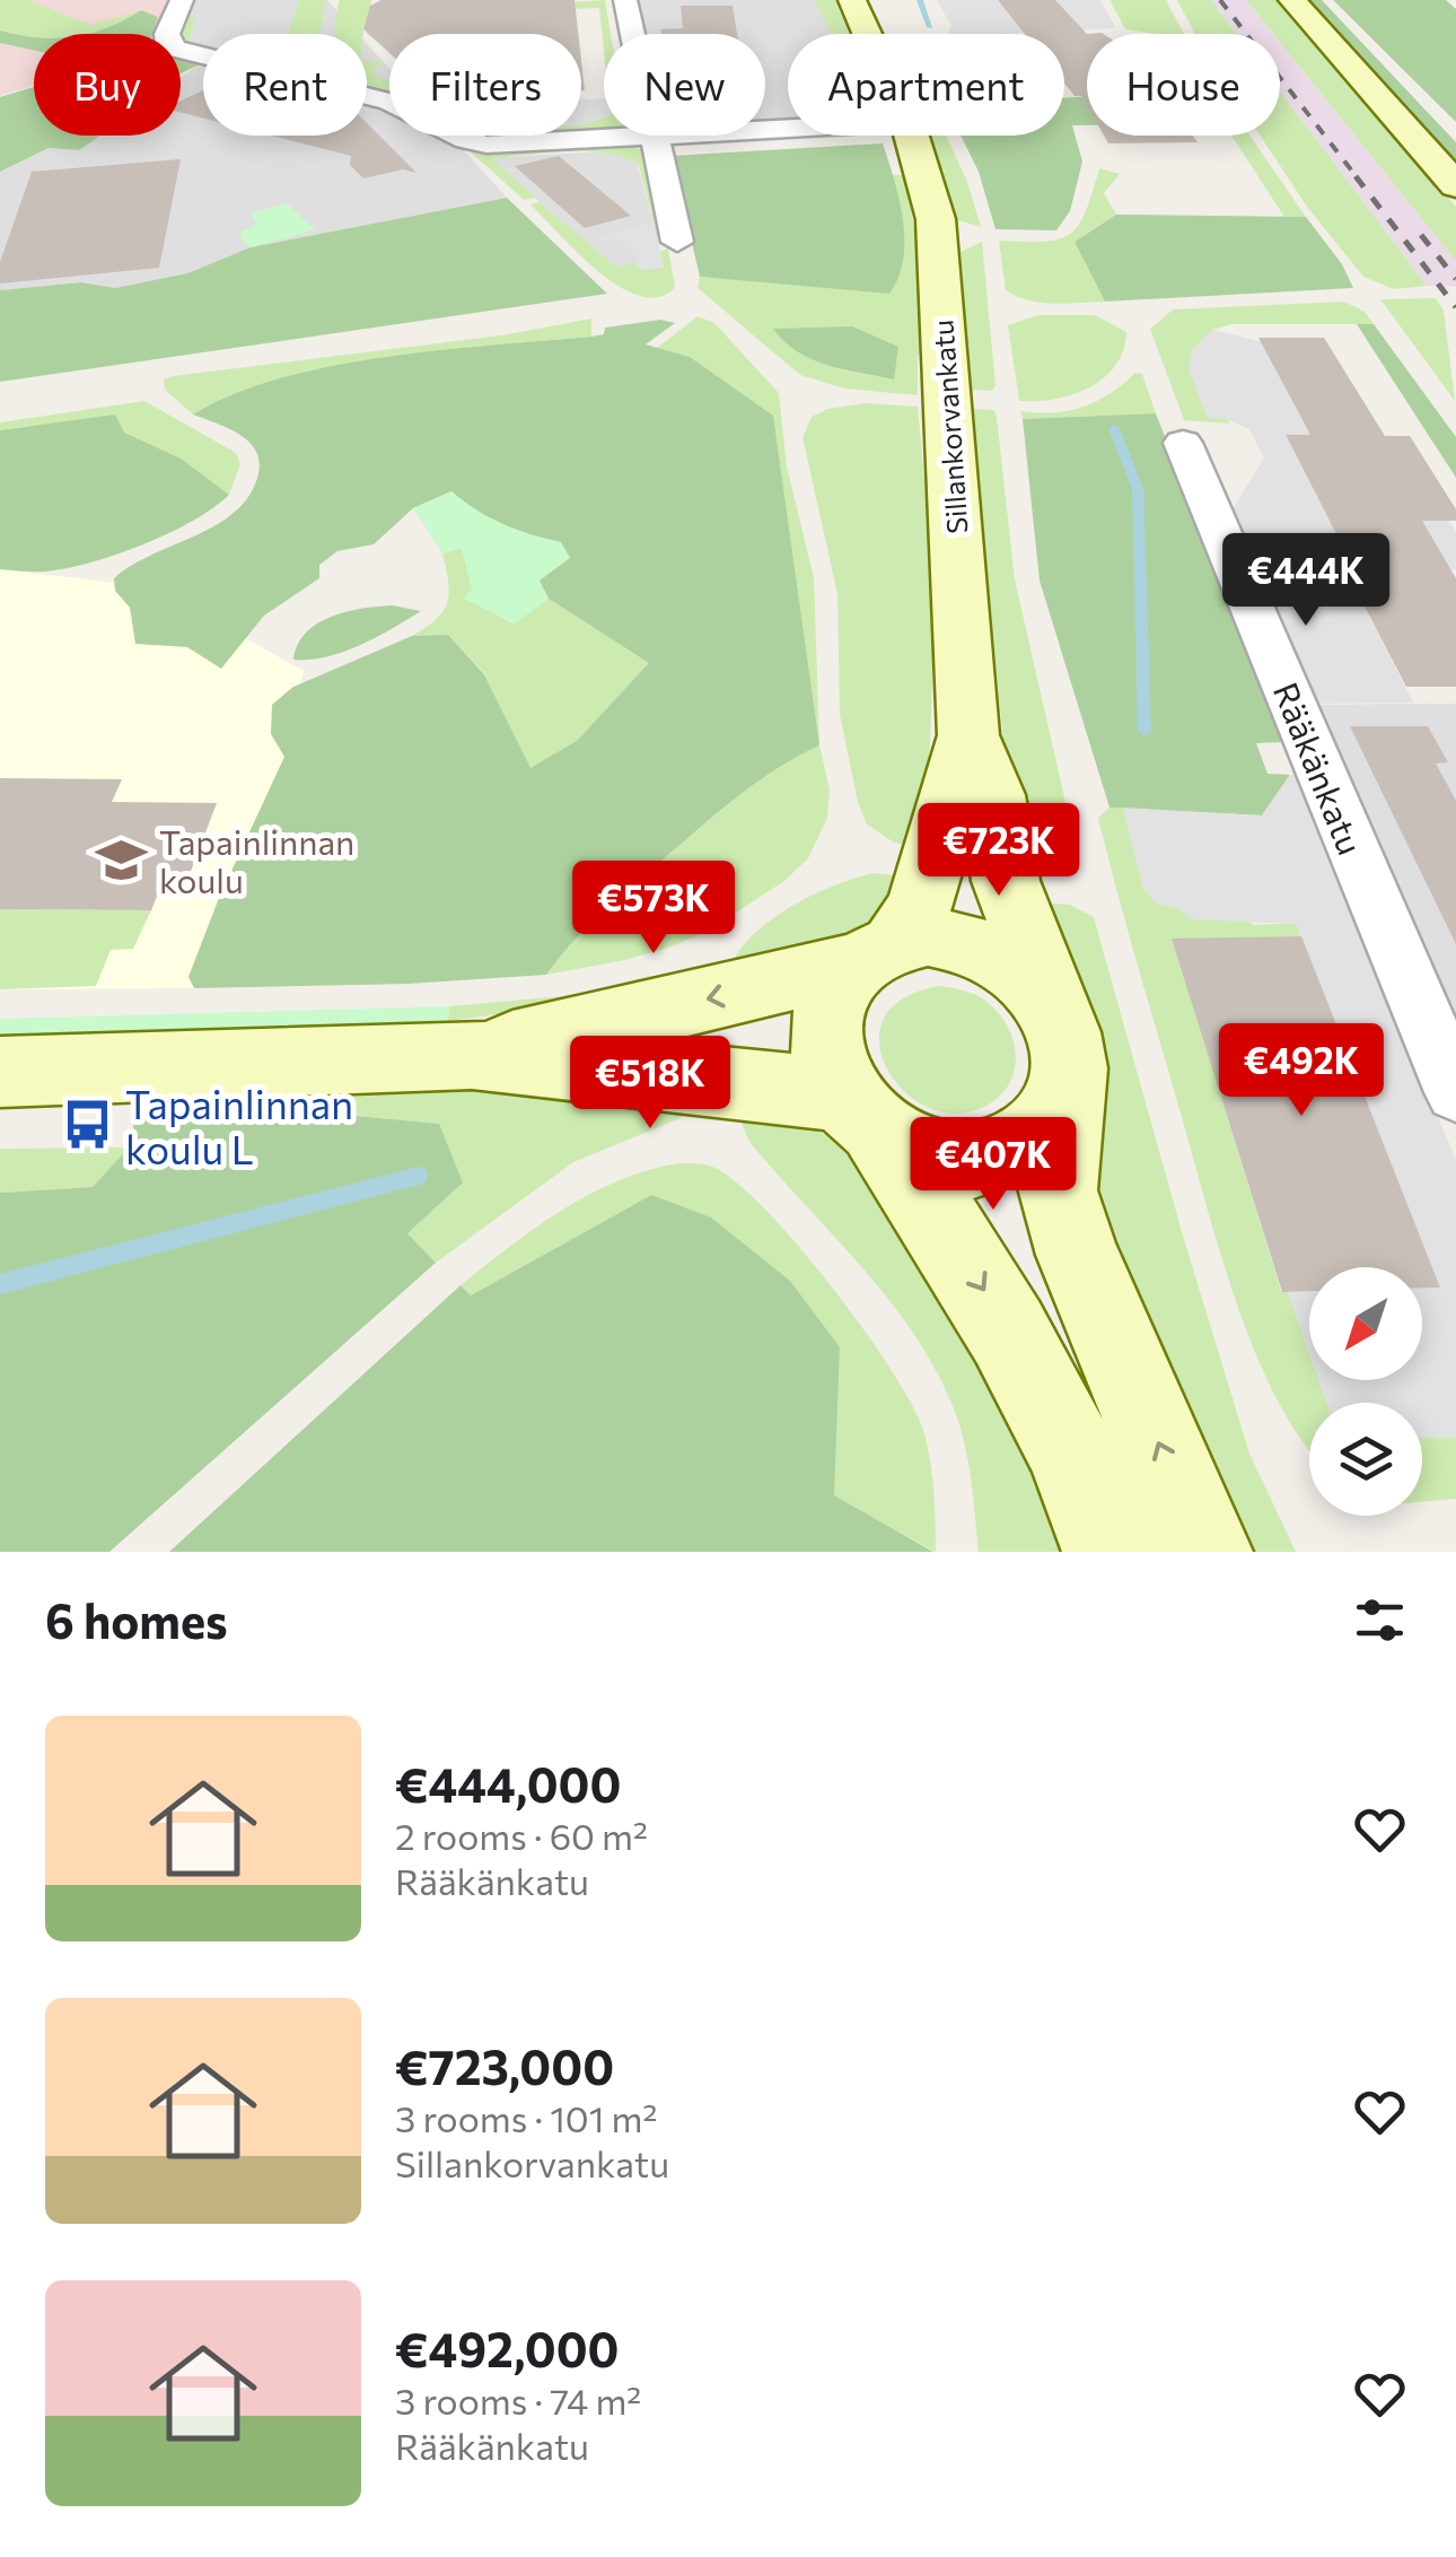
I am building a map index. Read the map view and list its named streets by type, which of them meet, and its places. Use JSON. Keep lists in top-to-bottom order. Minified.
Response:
{"streets":{"main road":["Sillankorvankatu"],"street":["Rääkänkatu"]},"places":{"school or university":["Tapainlinnan koulu"],"bus stop":["Tapainlinnan koulu L"]},"north":"bottom left","page":{"chip":["Buy","Rent","Filters","New","Apartment","House"],"price":["€444K","€723K","€573K","€492K","€518K","€407K"],"heading":"6 homes","list":[{"name":"€444,000","note":"2 rooms · 60 m² · Rääkänkatu"},{"name":"€723,000","note":"3 rooms · 101 m² · Sillankorvankatu"},{"name":"€492,000","note":"3 rooms · 74 m² · Rääkänkatu"}]}}
